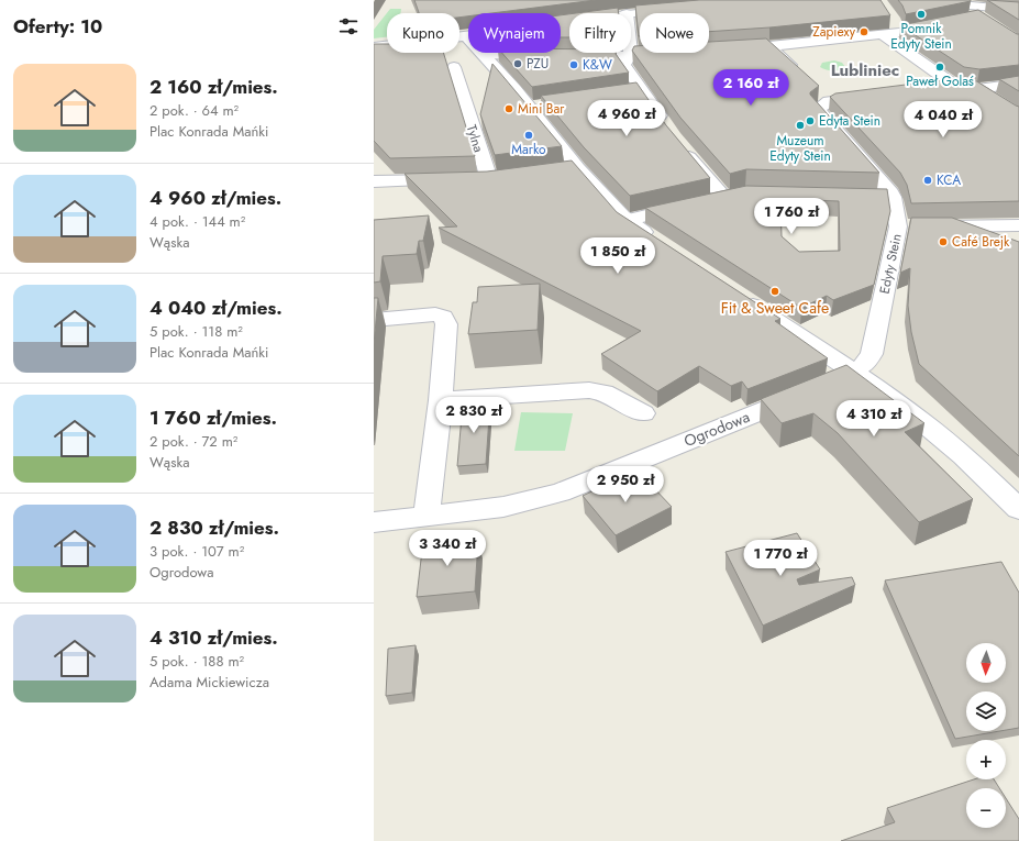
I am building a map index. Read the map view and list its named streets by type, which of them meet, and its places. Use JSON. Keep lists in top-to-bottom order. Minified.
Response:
{"streets":{"street":["Tylna","Edyty Stein","Ogrodowa"]},"crossings":[["Edyty Stein","Ogrodowa"]],"districts":["Lubliniec"],"places":["Pomnik Edyty Stein","Zapiexy","PZU","K&W","Paweł Golaś","Mini Bar","Edyta Stein","Muzeum Edyty Stein","Marko","KCA","Café Brejk","Fit & Sweet Cafe"],"north":"bottom","page":{"heading":"Oferty: 10","chip":["Kupno","Wynajem","Filtry","Nowe"],"list":[{"name":"2 160 zł/mies.","note":"2 pok. · 64 m² · Plac Konrada Mańki"},{"name":"4 960 zł/mies.","note":"4 pok. · 144 m² · Wąska"},{"name":"4 040 zł/mies.","note":"5 pok. · 118 m² · Plac Konrada Mańki"},{"name":"1 760 zł/mies.","note":"2 pok. · 72 m² · Wąska"},{"name":"2 830 zł/mies.","note":"3 pok. · 107 m² · Ogrodowa"},{"name":"4 310 zł/mies.","note":"5 pok. · 188 m² · Adama Mickiewicza"}],"price":["2 160 zł","4 960 zł","4 040 zł","1 760 zł","1 850 zł","2 830 zł","4 310 zł","2 950 zł","3 340 zł","1 770 zł"],"map_buttons":["+","−"]}}
